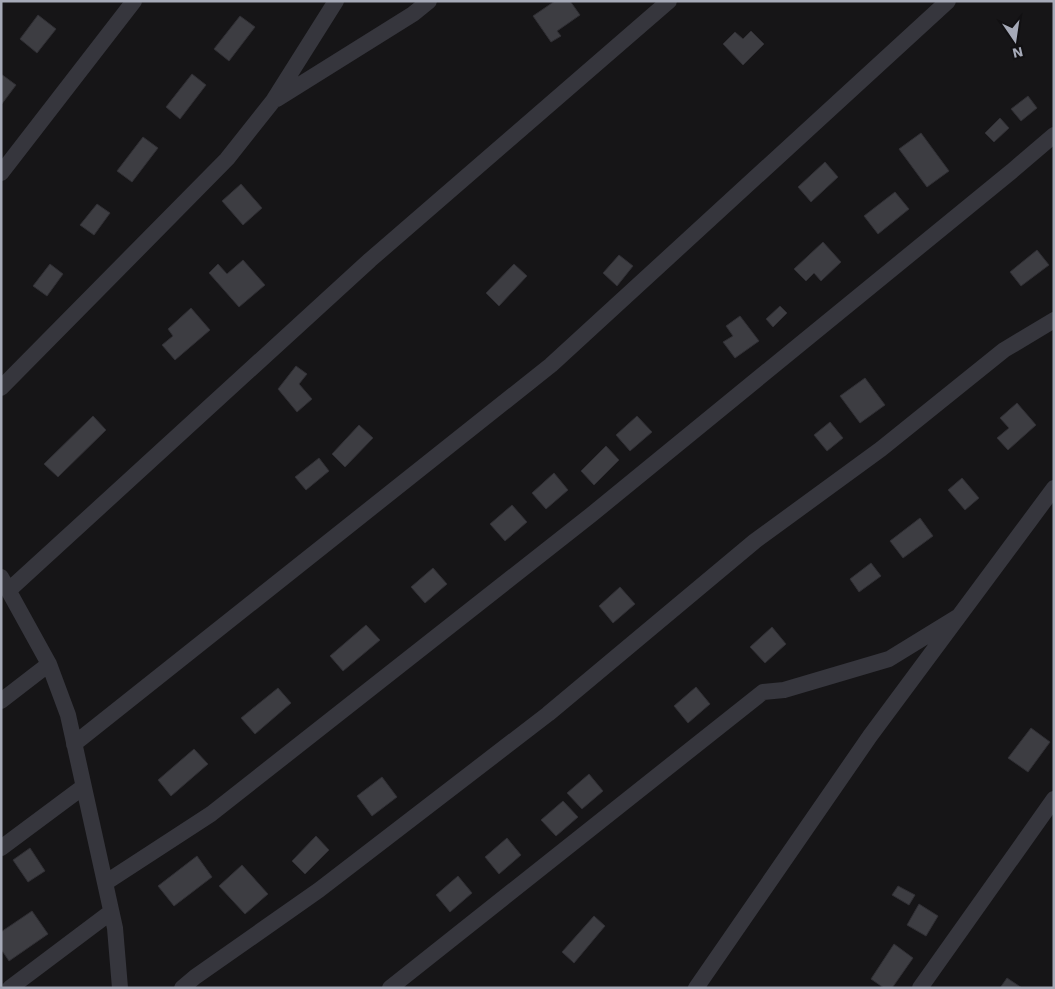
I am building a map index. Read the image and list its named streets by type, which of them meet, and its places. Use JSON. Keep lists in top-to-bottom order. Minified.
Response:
{"north":"bottom"}
